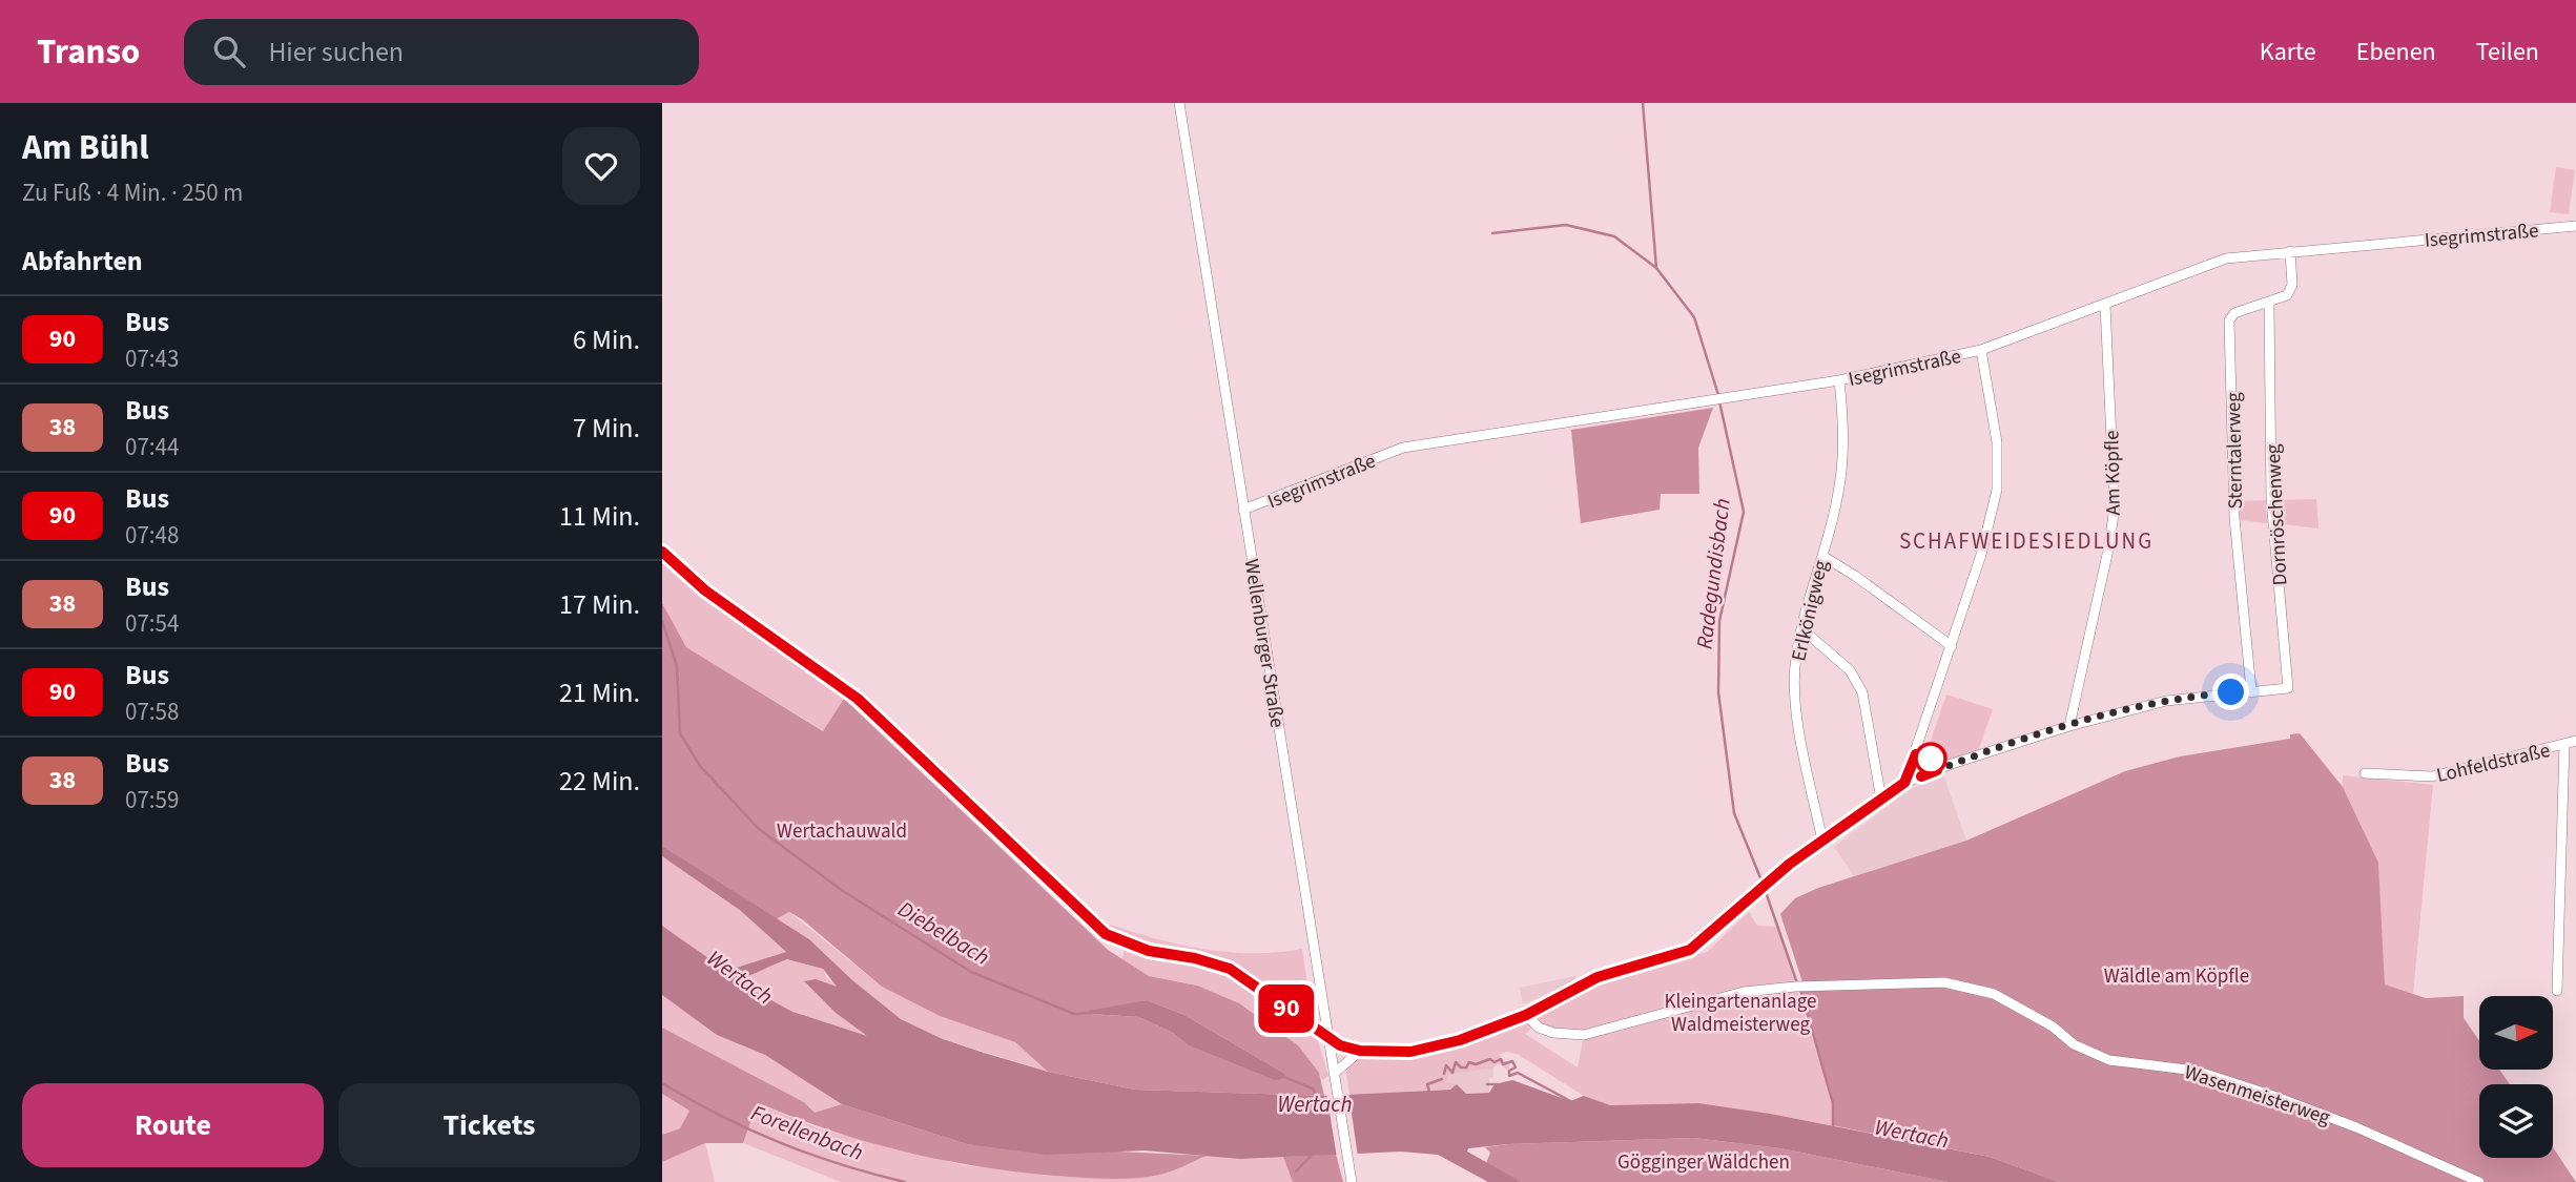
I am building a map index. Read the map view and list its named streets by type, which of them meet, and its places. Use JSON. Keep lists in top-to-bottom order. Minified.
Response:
{"streets":{"street":["Isegrimstraße","Sterntalerweg","Am Köpfle","Dornröschenweg","Erlkönigweg","Wellenburger Straße","Lohfeldstraße","Wasenmeisterweg"]},"crossings":[["Isegrimstraße","Sterntalerweg"],["Isegrimstraße","Am Köpfle"],["Isegrimstraße","Erlkönigweg"],["Isegrimstraße","Wellenburger Straße"],["Sterntalerweg","Dornröschenweg"]],"districts":["SCHAFWEIDESIEDLUNG"],"water":["Radegundisbach","Diebelbach","Wertach","Forellenbach"],"parks":["Wertachauwald","Wäldle am Köpfle","Kleingartenanlage Waldmeisterweg","Gögginger Wäldchen"],"lines":["bus line 90"],"north":"right","page":{"header":"Transo","search":"Hier suchen","nav":["Karte","Ebenen","Teilen"],"heading":[["Am Bühl","Zu Fuß · 4 Min. · 250 m"],"Abfahrten"],"on_map":"90","list":[{"mark":"90","name":"Bus","note":"07:43","value":"6 Min."},{"mark":"38","name":"Bus","note":"07:44","value":"7 Min."},{"mark":"90","name":"Bus","note":"07:48","value":"11 Min."},{"mark":"38","name":"Bus","note":"07:54","value":"17 Min."},{"mark":"90","name":"Bus","note":"07:58","value":"21 Min."},{"mark":"38","name":"Bus","note":"07:59","value":"22 Min."}],"buttons":["Route","Tickets"]}}
